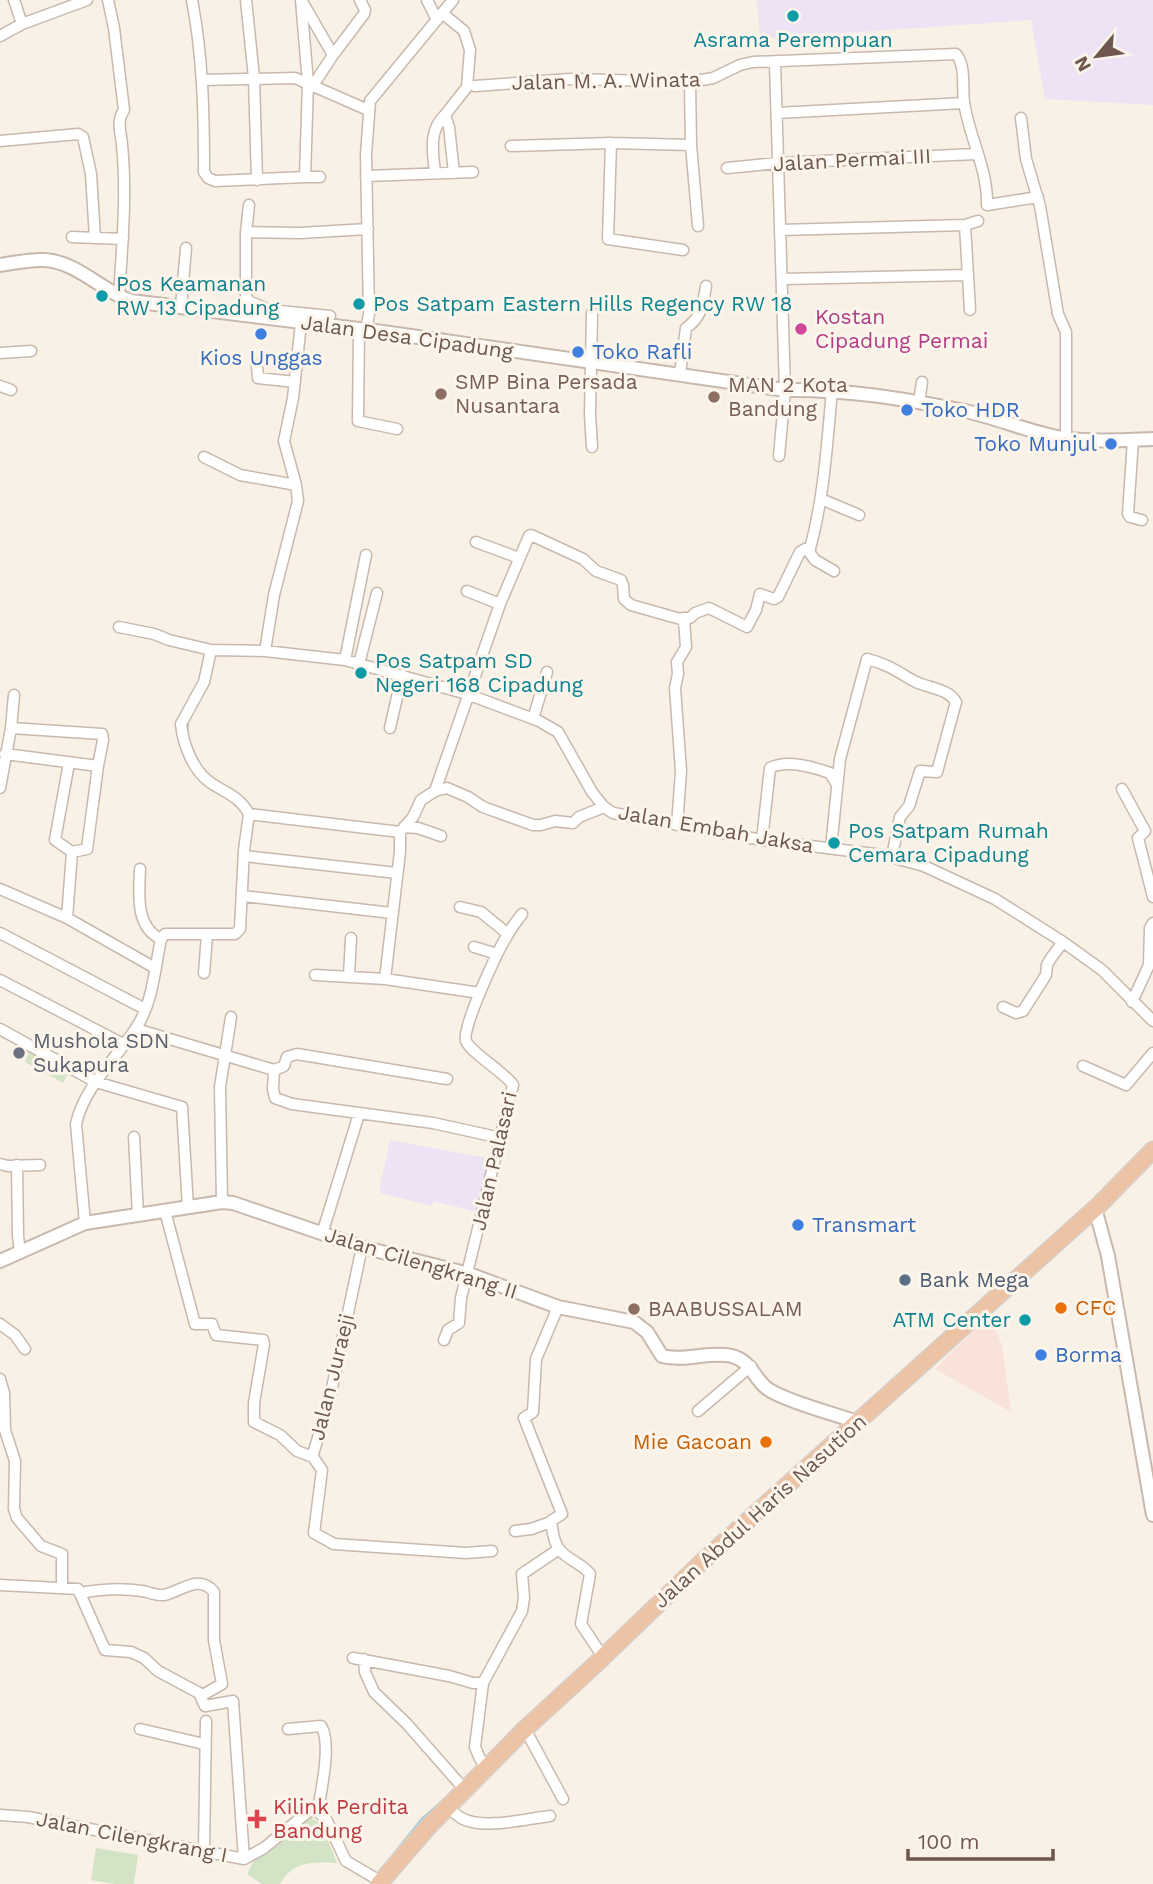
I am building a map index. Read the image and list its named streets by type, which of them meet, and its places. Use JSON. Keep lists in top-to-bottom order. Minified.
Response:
{"streets":{"highway":["Jalan Abdul Haris Nasution"],"street":["Jalan M. A. Winata","Jalan Permai III","Jalan Desa Cipadung","Jalan Embah Jaksa","Jalan Palasari","Jalan Cilengkrang II","Jalan Juraeji","Jalan Cilengkrang I"]},"crossings":[["Jalan Palasari","Jalan Cilengkrang II"],["Jalan Cilengkrang II","Jalan Juraeji"]],"places":{"other":["Asrama Perempuan","Pos Keamanan RW 13 Cipadung","Pos Satpam Eastern Hills Regency RW 18","Kostan Cipadung Permai","Kios Unggas","Toko Rafli","SMP Bina Persada Nusantara","MAN 2 Kota Bandung","Toko HDR","Toko Munjul","Pos Satpam SD Negeri 168 Cipadung","Pos Satpam Rumah Cemara Cipadung","Mushola SDN Sukapura","Transmart","Bank Mega","CFC","BAABUSSALAM","ATM Center","Borma","Mie Gacoan"],"health":["Kilink Perdita Bandung"]},"scale_bar":"100 m","north":"bottom left"}
